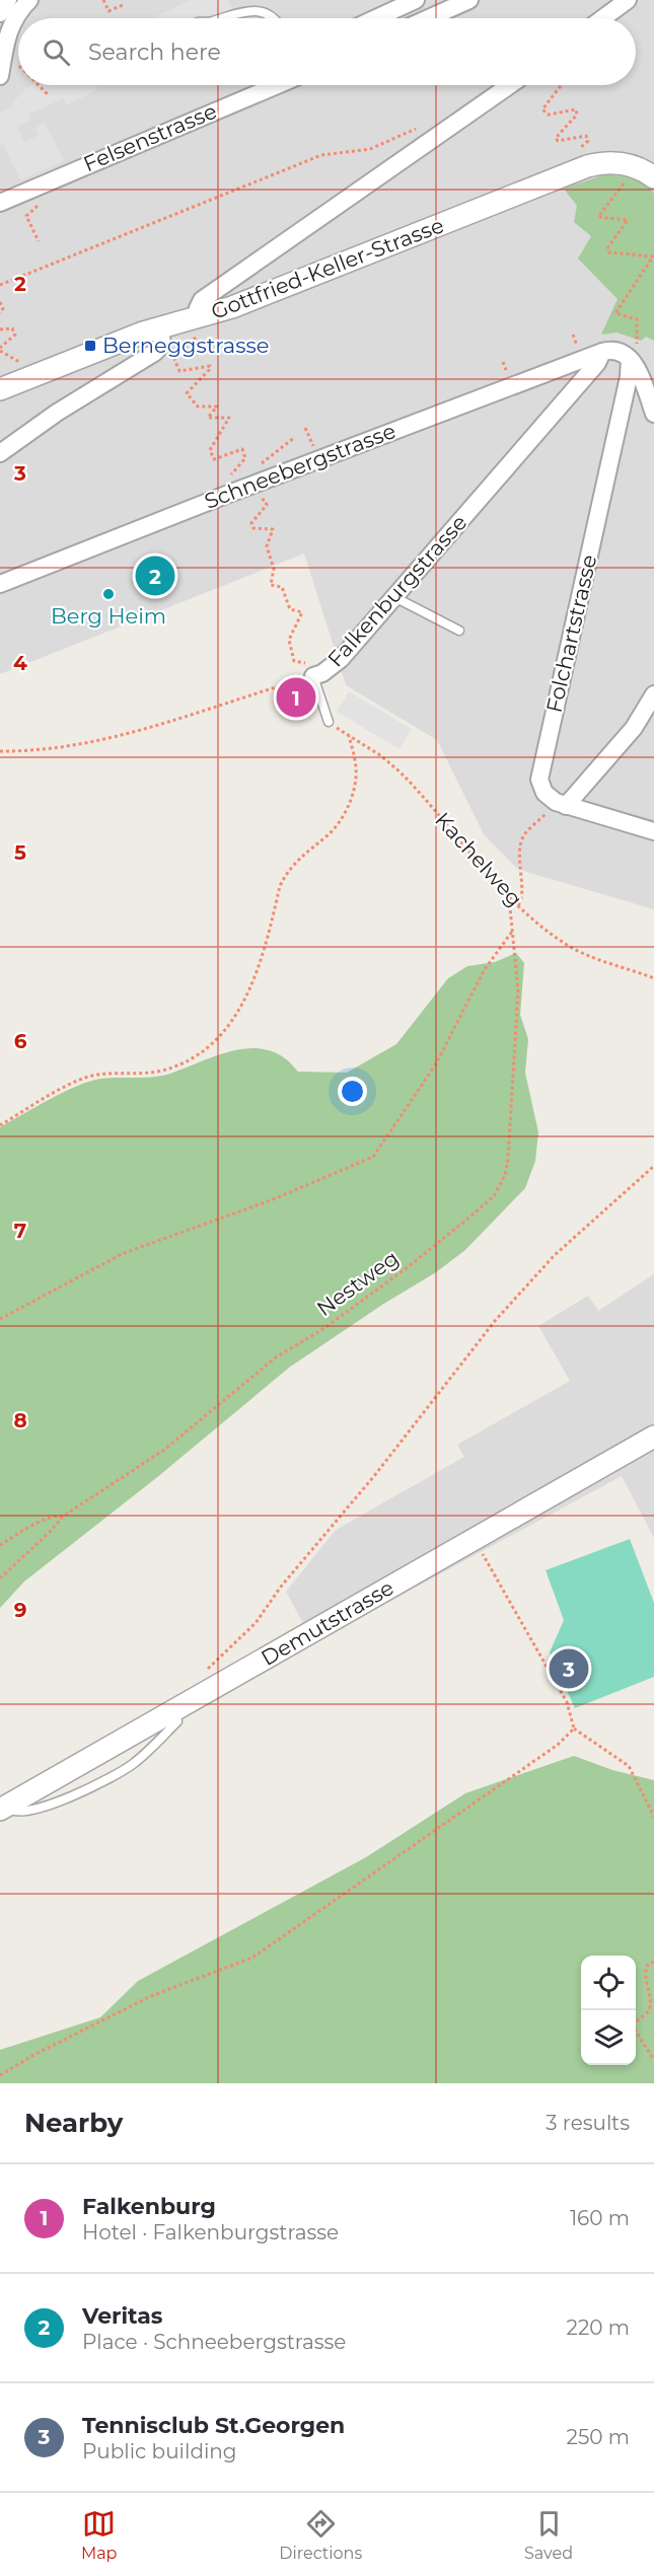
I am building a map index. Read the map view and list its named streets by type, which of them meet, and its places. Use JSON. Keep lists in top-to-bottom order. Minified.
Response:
{"streets":{"street":["Felsenstrasse","Gottfried-Keller-Strasse","Schneebergstrasse","Falkenburgstrasse","Folchartstrasse","Demutstrasse"],"path":["Kachelweg","Nestweg"]},"crossings":[["Schneebergstrasse","Falkenburgstrasse"],["Kachelweg","Nestweg"]],"places":{"transit":["Berneggstrasse"],"other":["Berg Heim"]},"page":{"search":"Search here","pins":["2","1","3"],"heading":["Nearby","3 results"],"list":[{"mark":"1","name":"Falkenburg","note":"Hotel · Falkenburgstrasse","value":"160 m"},{"mark":"2","name":"Veritas","note":"Place · Schneebergstrasse","value":"220 m"},{"mark":"3","name":"Tennisclub St.Georgen","note":"Public building","value":"250 m"}],"nav":["Map","Directions","Saved"]},"grid":{"rows":["2","3","4","5","6","7","8","9"]}}
